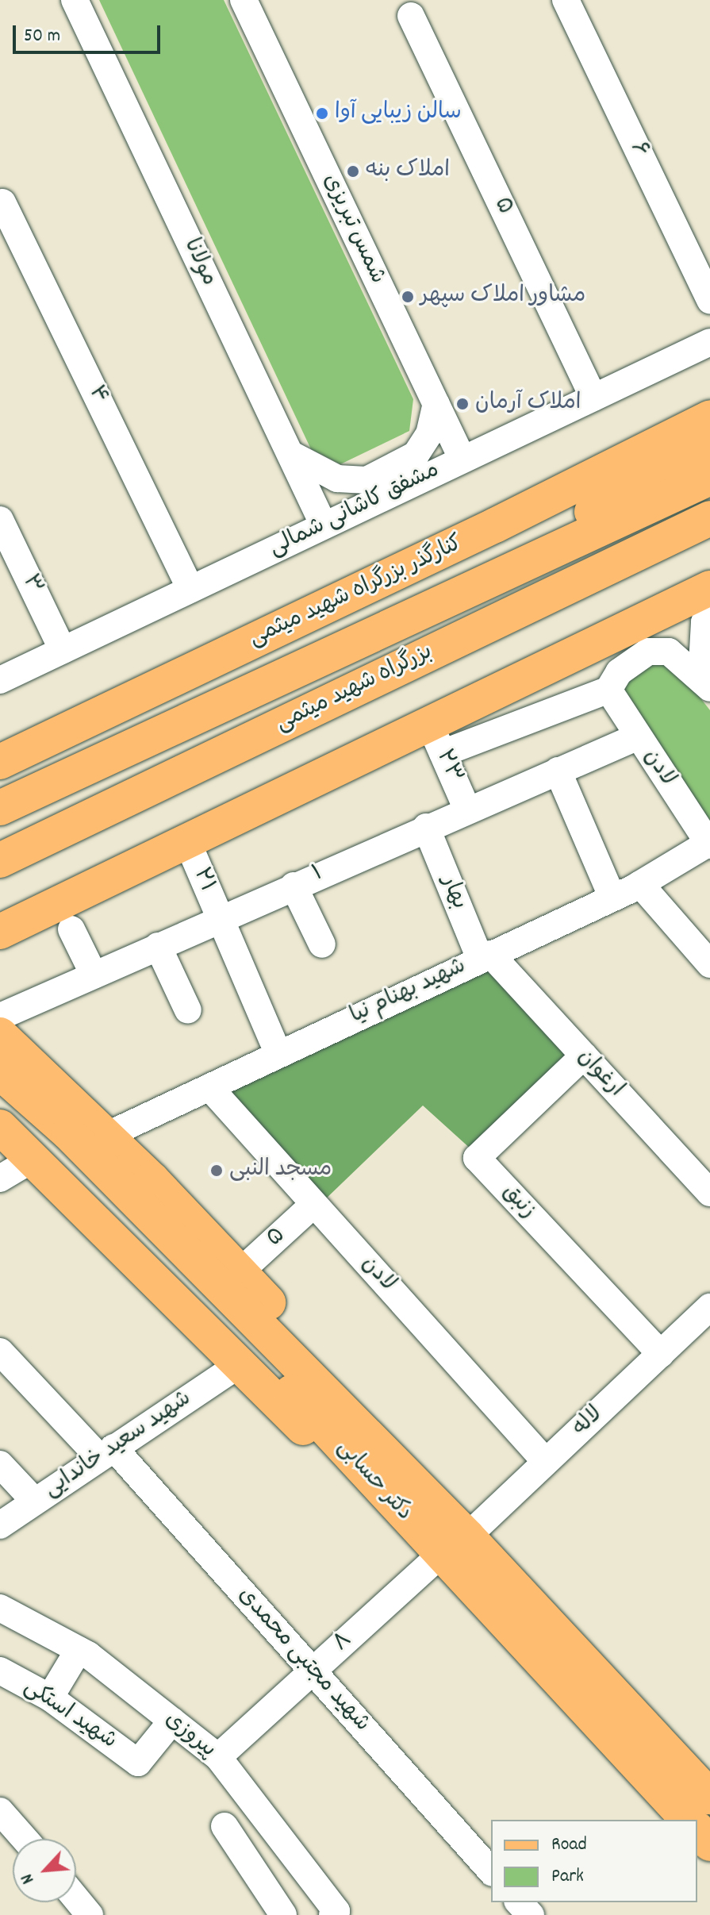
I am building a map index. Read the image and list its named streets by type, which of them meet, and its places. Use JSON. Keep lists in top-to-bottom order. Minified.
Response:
{"streets":{"main road":["کنارگذر بزرگراه شهید میثمی","بزرگراه شهید میثمی","دکتر حسابی"],"street":["۶","۵","شمس تبریزی","مولانا","۴","مشفق کاشانی شمالی","۳","۲۳","لادن","۱","۲۱","بهار","شهید بهنام نیا","ارغوان","زنبق","لاله","شهید سعید خاندایی","۸","شهید مجتبی محمدی","شهید استکی","پیروزی"]},"crossings":[["۵","مشفق کاشانی شمالی"],["۵","لادن"],["شمس تبریزی","مشفق کاشانی شمالی"],["مولانا","مشفق کاشانی شمالی"],["۴","مشفق کاشانی شمالی"],["مشفق کاشانی شمالی","۳"],["۲۳","۱"],["لادن","۱"],["لادن","شهید بهنام نیا"],["لادن","لاله"],["۱","۲۱"],["۱","بهار"],["۲۱","شهید بهنام نیا"],["بهار","شهید بهنام نیا"],["بهار","ارغوان"],["شهید بهنام نیا","ارغوان"],["ارغوان","زنبق"],["زنبق","لاله"],["لاله","دکتر حسابی"],["لاله","۸"],["شهید سعید خاندایی","شهید مجتبی محمدی"],["دکتر حسابی","۸"],["۸","شهید مجتبی محمدی"],["۸","پیروزی"],["شهید استکی","پیروزی"]],"places":["سالن زیبایی آوا","املاک بنه","مشاور املاک سپهر","املاک آرمان","مسجد النبی"],"legend":["Road","Park"],"scale_bar":"50 m","north":"bottom left"}
